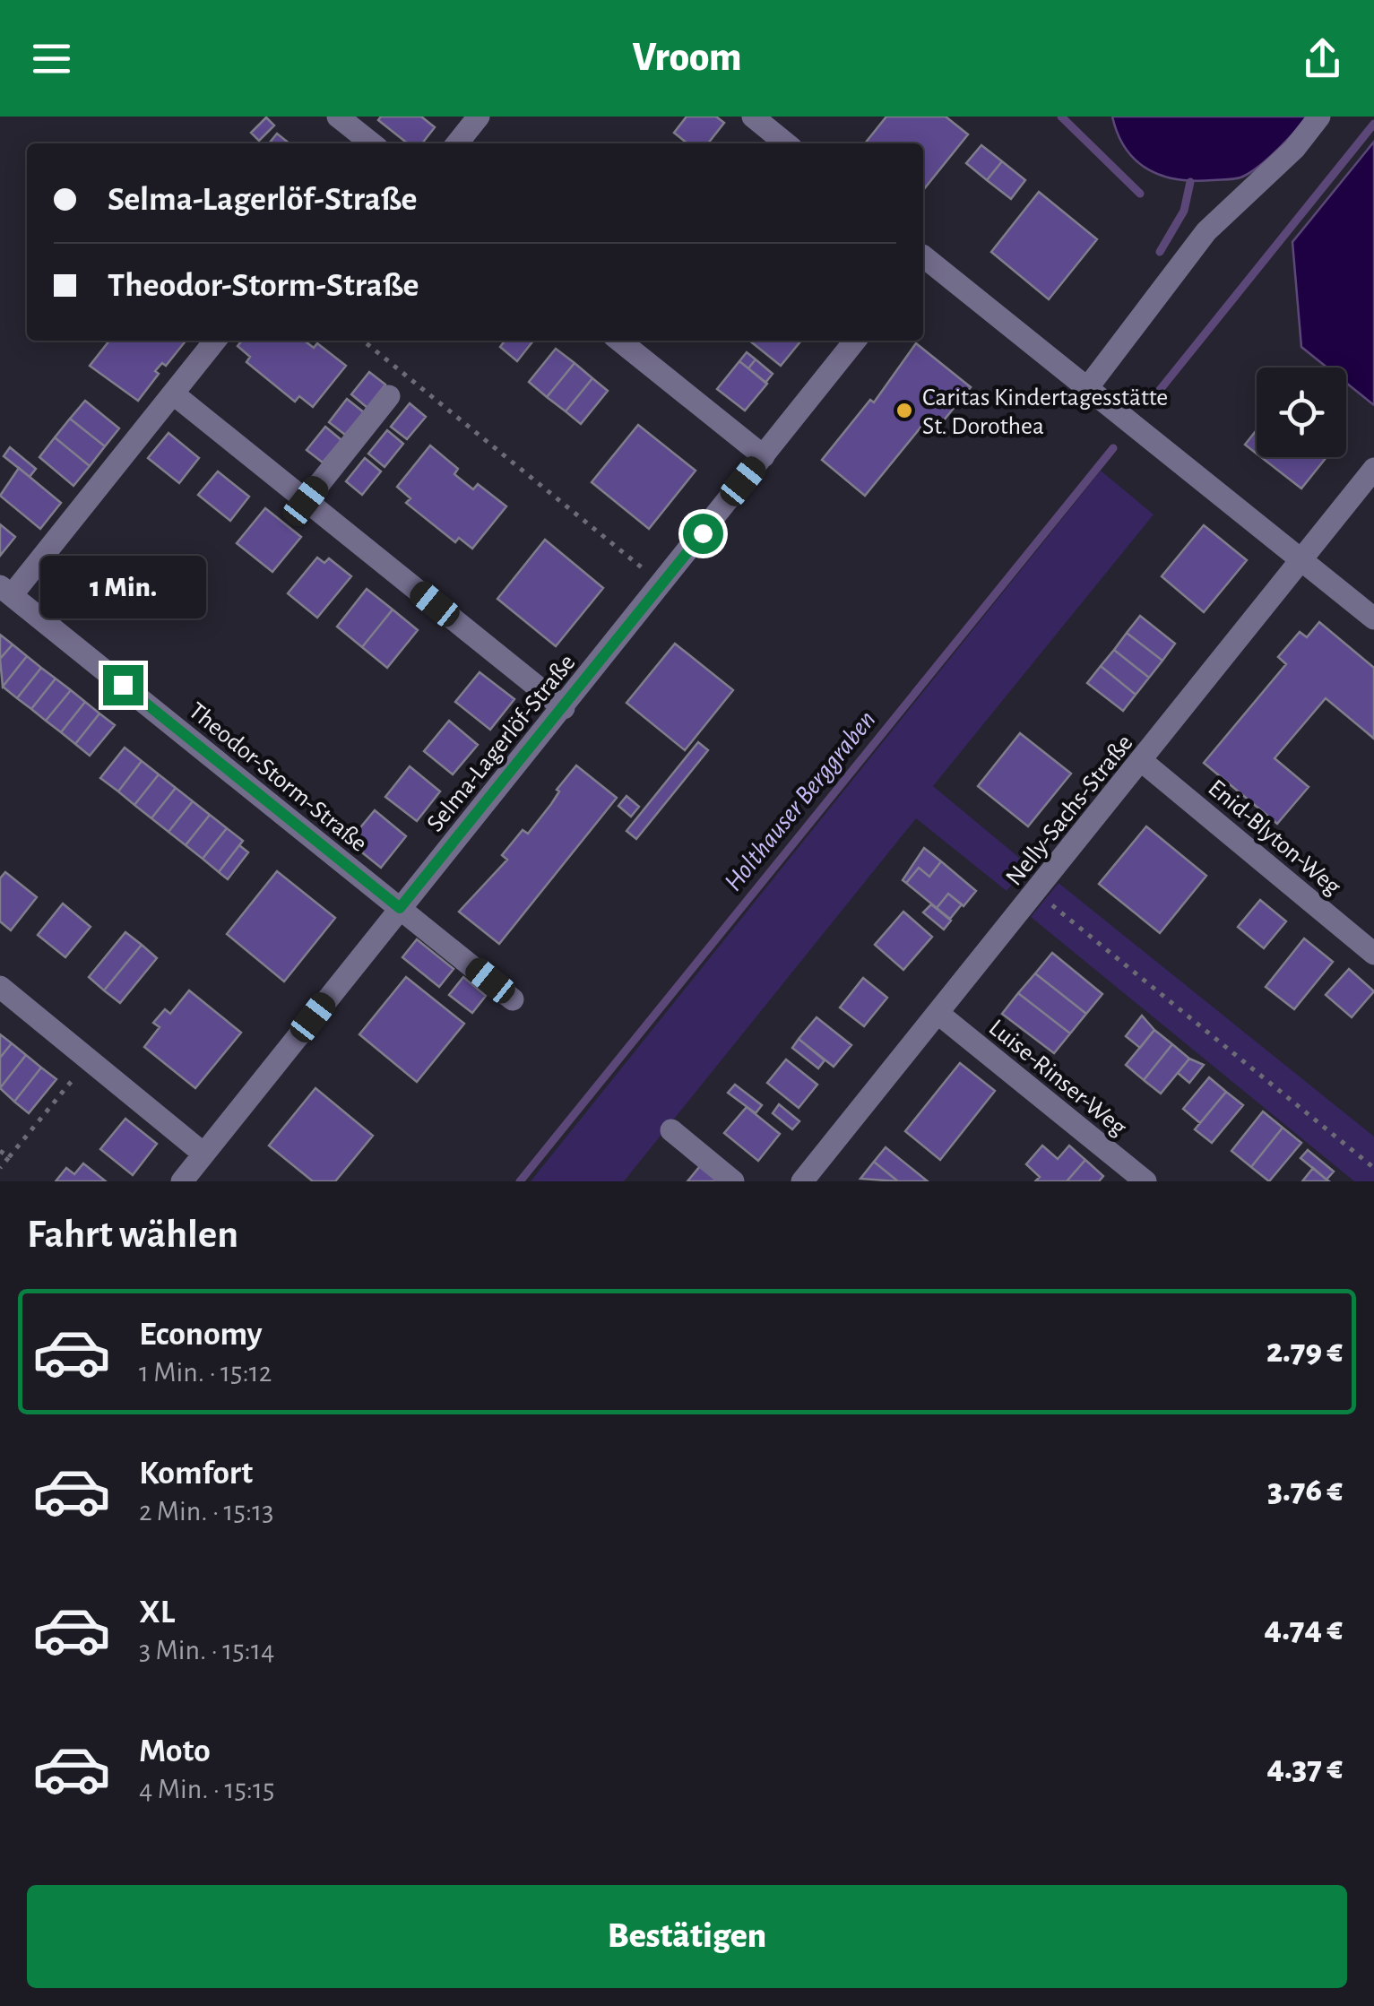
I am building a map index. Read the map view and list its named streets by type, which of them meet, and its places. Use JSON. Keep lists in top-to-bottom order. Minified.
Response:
{"streets":{"street":["Selma-Lagerlöf-Straße","Theodor-Storm-Straße","Nelly-Sachs-Straße","Enid-Blyton-Weg","Luise-Rinser-Weg"]},"crossings":[["Selma-Lagerlöf-Straße","Theodor-Storm-Straße"],["Nelly-Sachs-Straße","Enid-Blyton-Weg"],["Nelly-Sachs-Straße","Luise-Rinser-Weg"]],"water":["Holthauser Berggraben"],"places":["Caritas Kindertagesstätte St. Dorothea"],"page":{"header":"Vroom","banner":["Selma-Lagerlöf-Straße","Theodor-Storm-Straße"],"bubble":"1 Min.","heading":"Fahrt wählen","list":[{"name":"Economy","note":"1 Min. · 15:12","value":"2.79 €"},{"name":"Komfort","note":"2 Min. · 15:13","value":"3.76 €"},{"name":"XL","note":"3 Min. · 15:14","value":"4.74 €"},{"name":"Moto","note":"4 Min. · 15:15","value":"4.37 €"}],"buttons":"Bestätigen"}}
